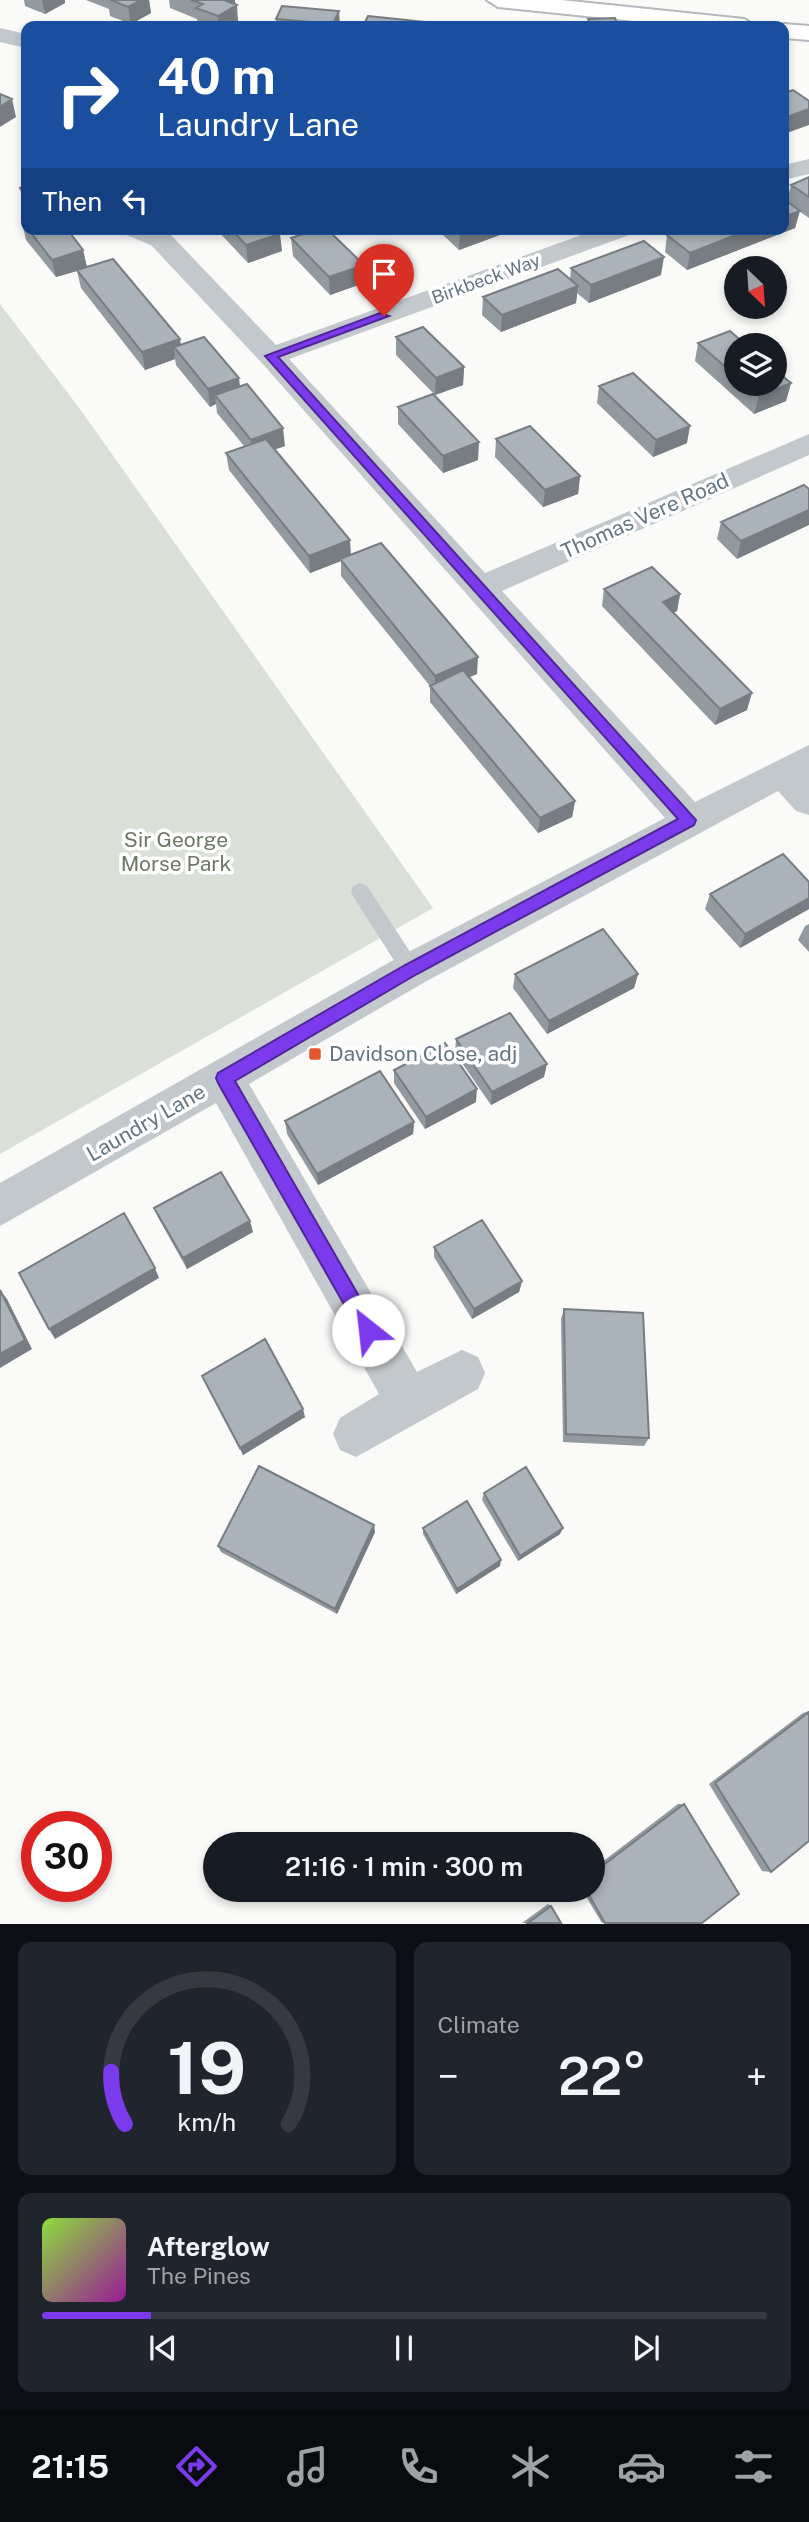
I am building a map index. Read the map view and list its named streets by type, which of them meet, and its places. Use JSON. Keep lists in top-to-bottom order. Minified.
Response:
{"streets":{"street":["Birkbeck Way","Thomas Vere Road","Laundry Lane"]},"parks":["Sir George Morse Park"],"places":{"transit":["Davidson Close, adj"]},"north":"bottom right","page":{"turn":["40 m","Laundry Lane"],"then":"Then","limit":"30","trip":"21:16 · 1 min · 300 m","tile":"Climate","heat":["−","22°","+"],"song":["Afterglow","The Pines"],"tabs":"21:15","gauge":["19","km/h"]}}
